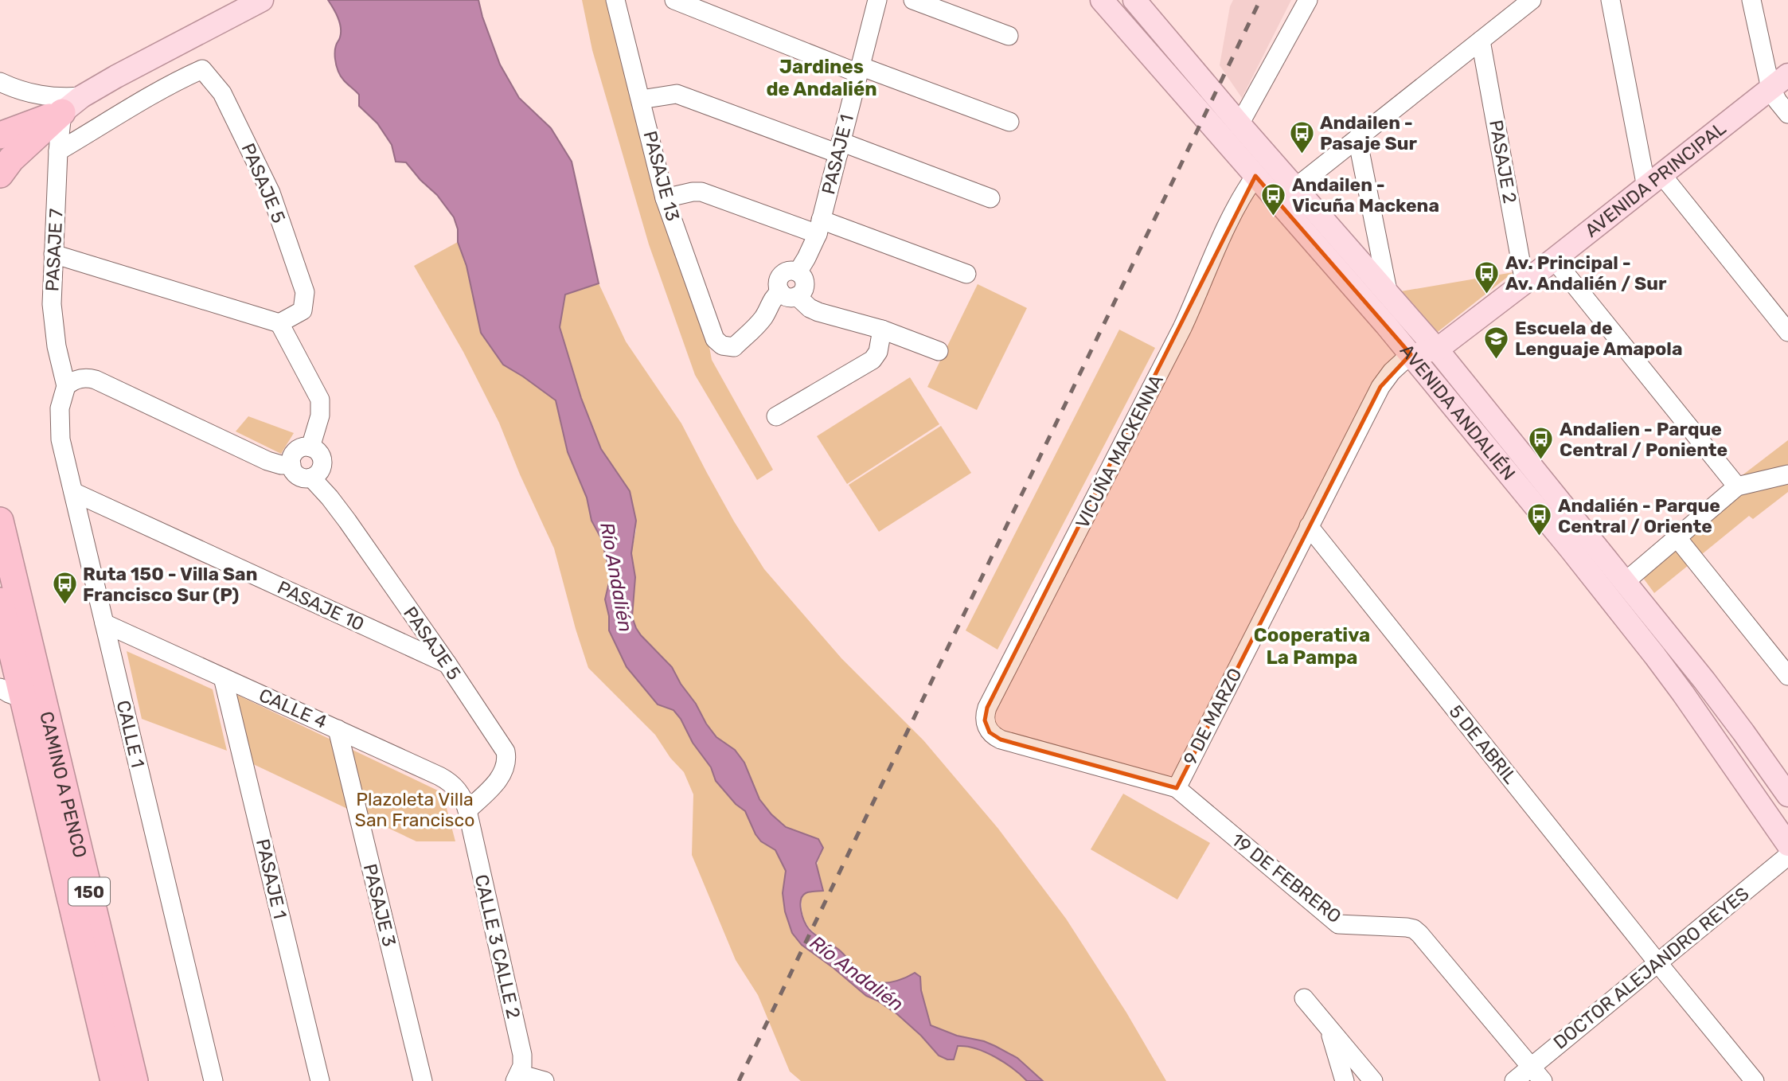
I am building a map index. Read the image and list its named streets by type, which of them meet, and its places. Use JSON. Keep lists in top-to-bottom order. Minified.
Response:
{"streets":{"highway":["CAMINO A PENCO","150"],"main road":["AVENIDA PRINCIPAL","AVENIDA ANDALIÉN"],"street":["PASAJE 1","PASAJE 2","PASAJE 13","PASAJE 5","PASAJE 7","VICUÑA MACKENNA","PASAJE 10","CALLE 4","9 DE MARZO","CALLE 1","5 DE ABRIL","19 DE FEBRERO","PASAJE 3","CALLE 3 CALLE 2","DOCTOR ALEJANDRO REYES"]},"crossings":[["PASAJE 1","PASAJE 13"],["PASAJE 1","CALLE 4"],["PASAJE 2","AVENIDA PRINCIPAL"],["AVENIDA PRINCIPAL","AVENIDA ANDALIÉN"],["AVENIDA PRINCIPAL","9 DE MARZO"],["PASAJE 5","PASAJE 7"],["PASAJE 5","PASAJE 10"],["PASAJE 5","CALLE 4"],["PASAJE 5","CALLE 3 CALLE 2"],["PASAJE 7","CALLE 1"],["AVENIDA ANDALIÉN","VICUÑA MACKENNA"],["AVENIDA ANDALIÉN","9 DE MARZO"],["VICUÑA MACKENNA","9 DE MARZO"],["VICUÑA MACKENNA","19 DE FEBRERO"],["PASAJE 10","CALLE 1"],["CALLE 4","CALLE 1"],["CALLE 4","PASAJE 3"],["CALLE 4","CALLE 3 CALLE 2"],["9 DE MARZO","5 DE ABRIL"],["9 DE MARZO","19 DE FEBRERO"],["5 DE ABRIL","DOCTOR ALEJANDRO REYES"],["19 DE FEBRERO","DOCTOR ALEJANDRO REYES"]],"districts":["Jardines de Andalién","Cooperativa La Pampa"],"water":["Río Andalién"],"parks":["Plazoleta Villa San Francisco"],"places":{"bus stop":["Andailen - Pasaje Sur","Andailen - Vicuña Mackena","Av. Principal - Av. Andalién / Sur","Andalien - Parque Central / Poniente","Andalién - Parque Central / Oriente","Ruta 150 - Villa San Francisco Sur (P)"],"school or university":["Escuela de Lenguaje Amapola"]}}
